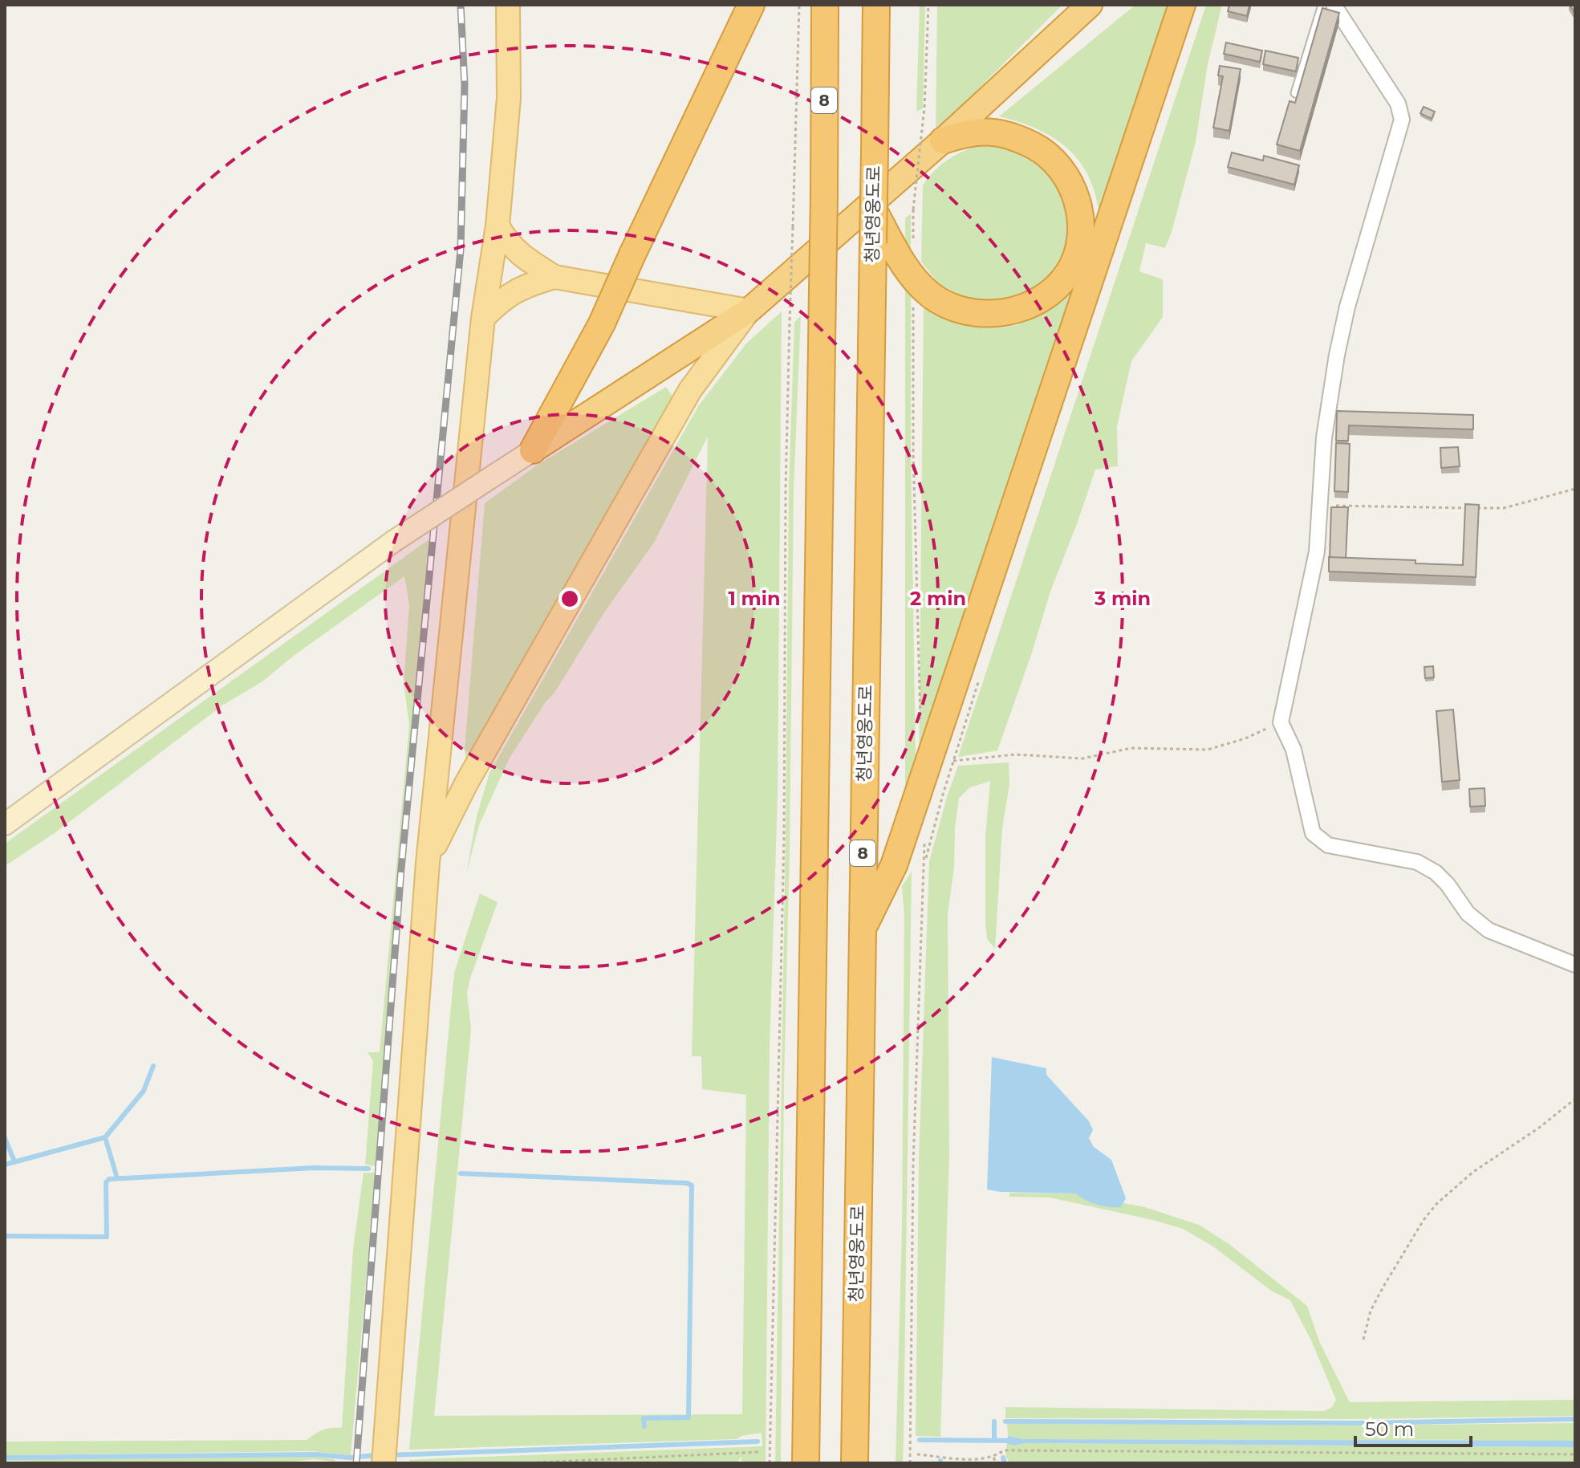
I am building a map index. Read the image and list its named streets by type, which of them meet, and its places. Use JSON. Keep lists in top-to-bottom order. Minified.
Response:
{"streets":{"highway":["8","청년영웅도로"]},"scale_bar":"50 m","rings":["1 min","2 min","3 min"]}
